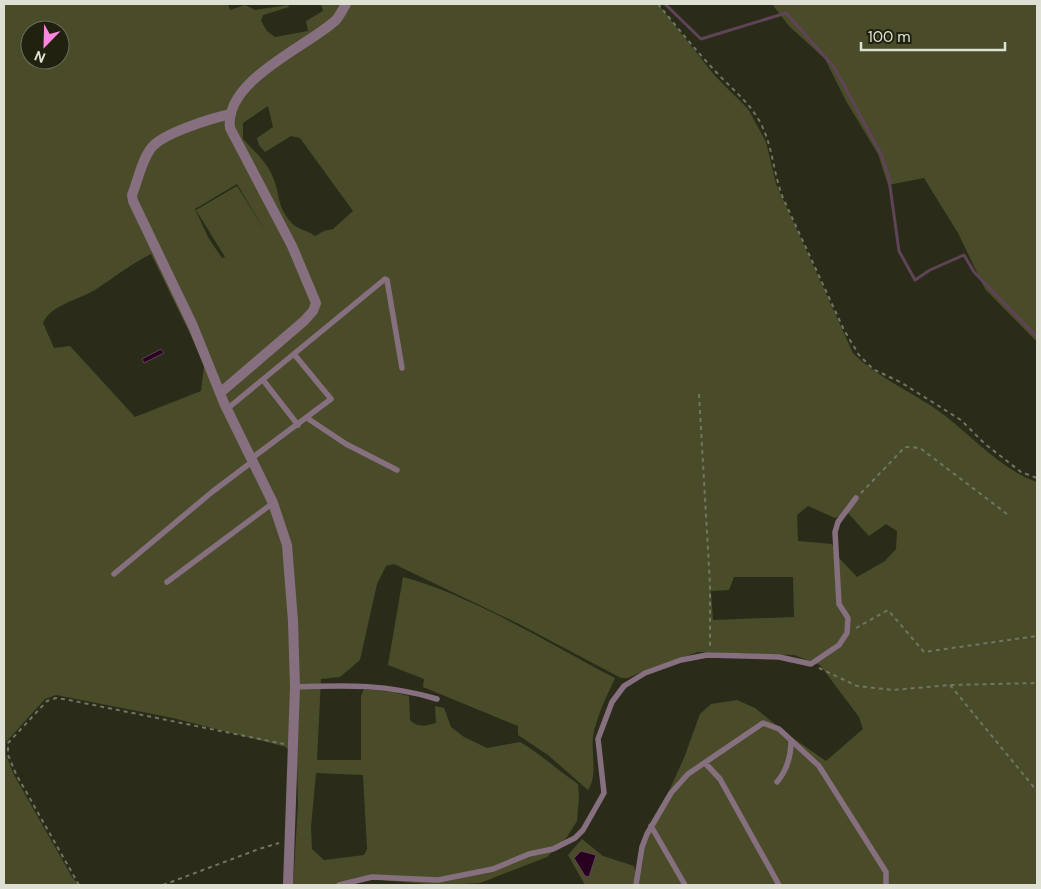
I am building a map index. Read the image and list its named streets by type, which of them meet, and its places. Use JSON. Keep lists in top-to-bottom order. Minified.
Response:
{"scale_bar":"100 m","north":"bottom left"}
